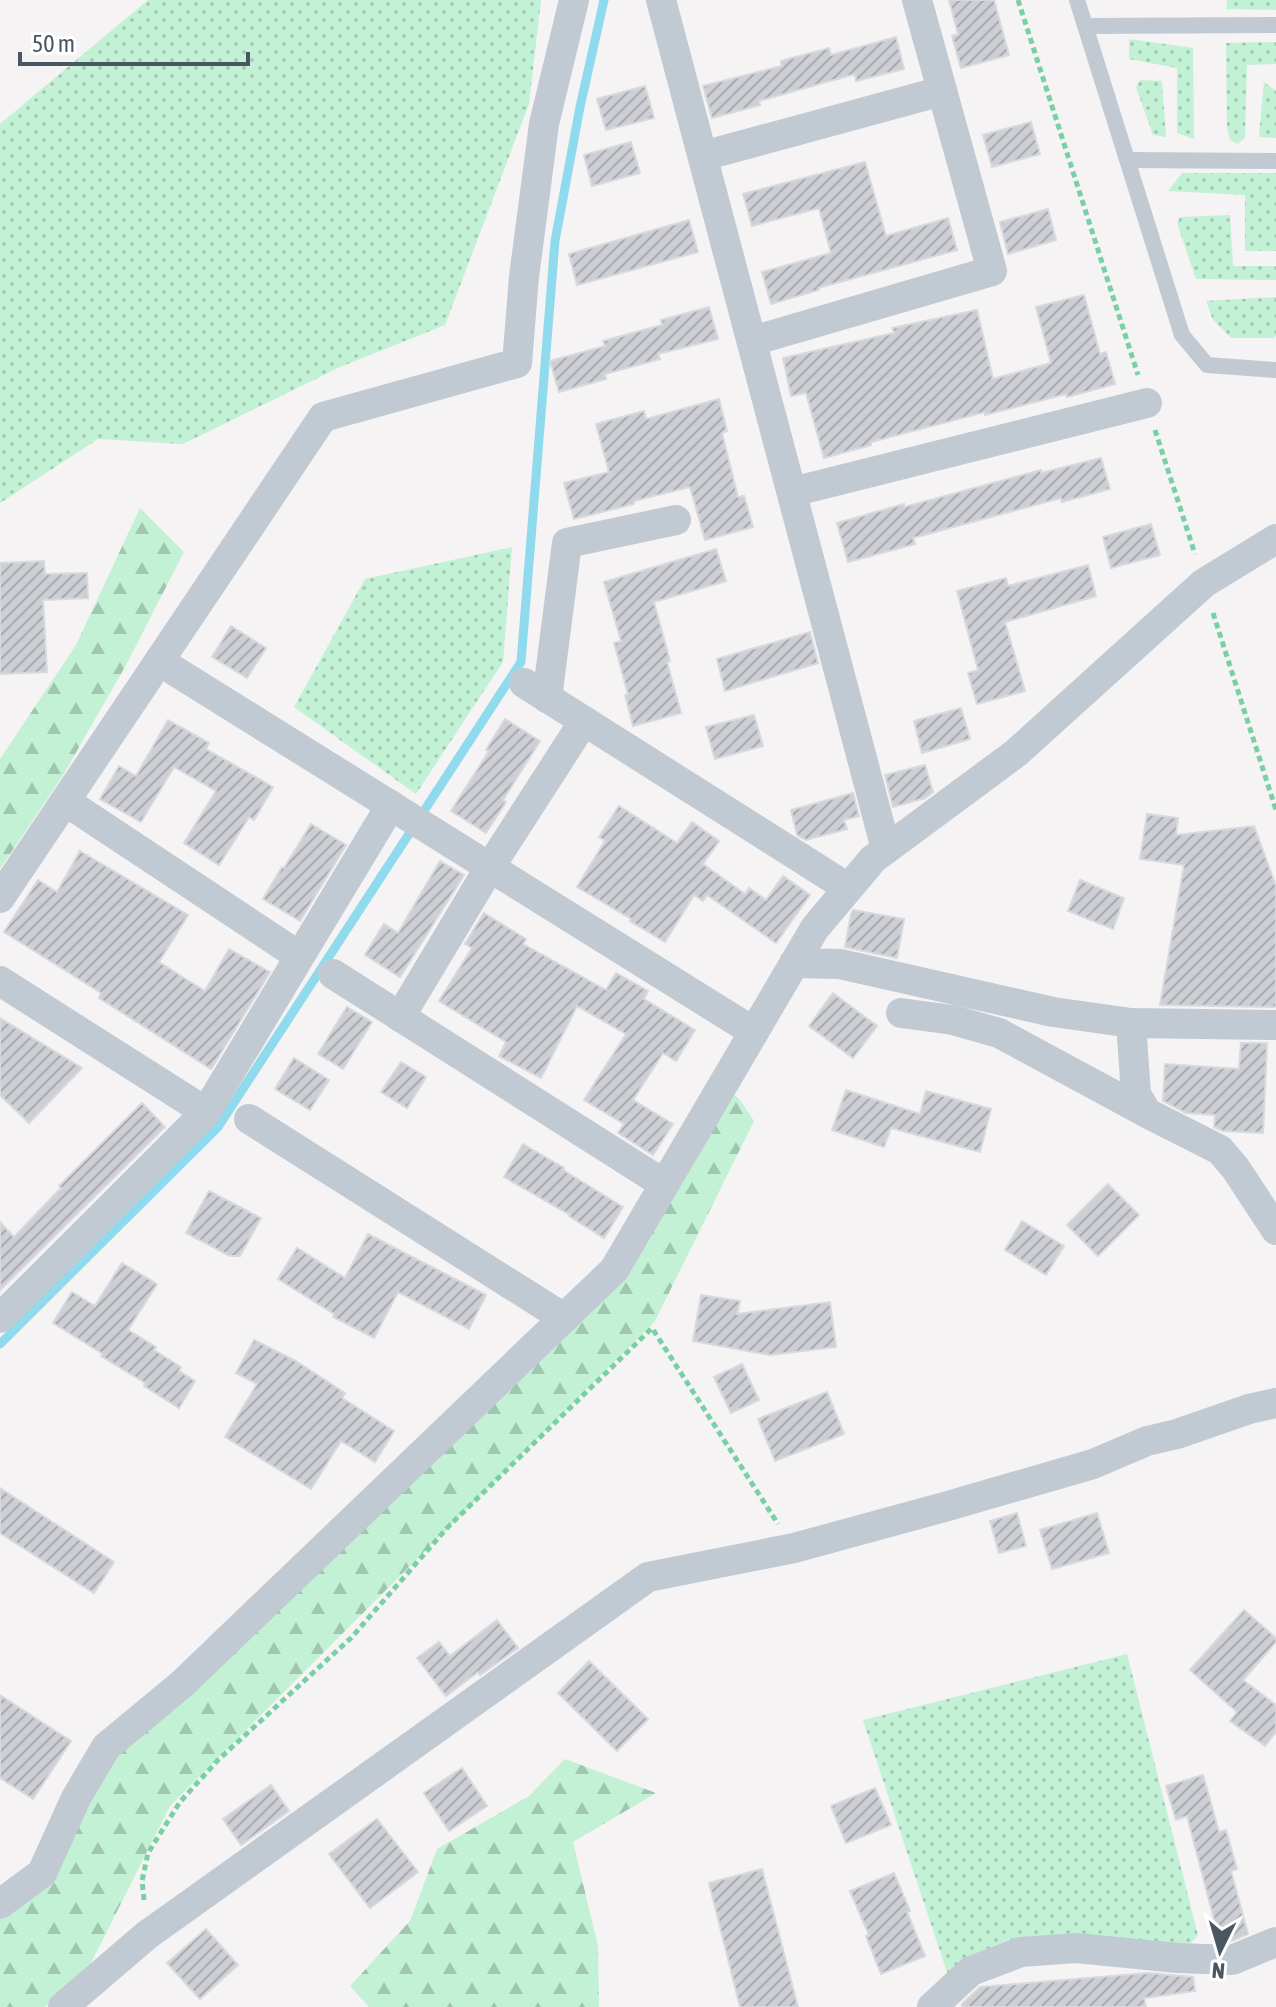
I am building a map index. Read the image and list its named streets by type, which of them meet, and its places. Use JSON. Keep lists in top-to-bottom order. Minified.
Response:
{"scale_bar":"50 m","north":"bottom"}
